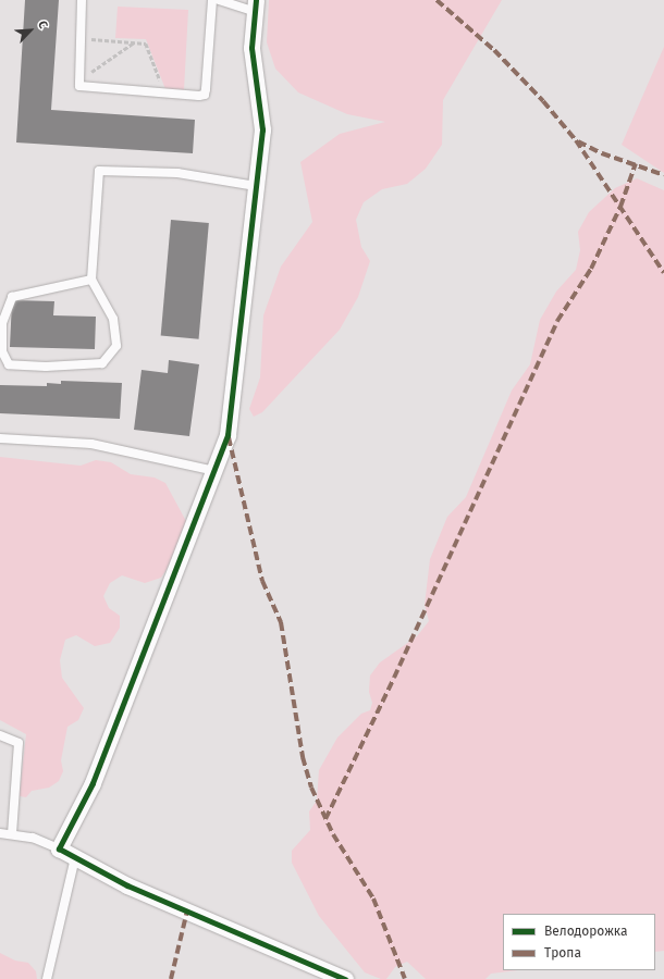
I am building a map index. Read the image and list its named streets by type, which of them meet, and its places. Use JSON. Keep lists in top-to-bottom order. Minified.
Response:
{"legend":["Велодорожка","Тропа"],"north":"top right"}
